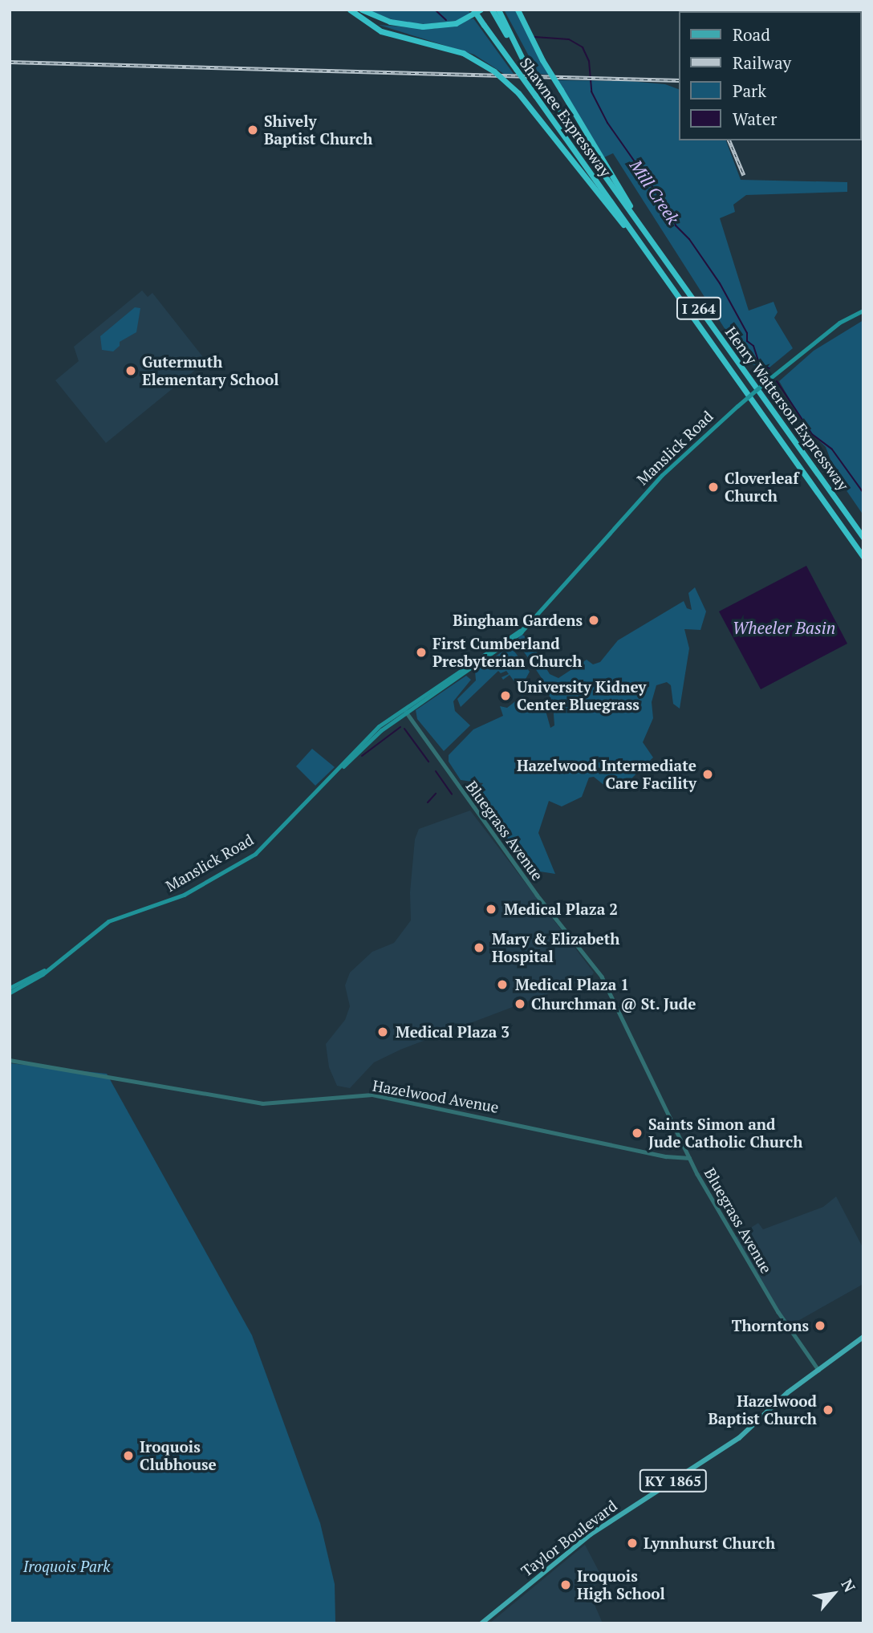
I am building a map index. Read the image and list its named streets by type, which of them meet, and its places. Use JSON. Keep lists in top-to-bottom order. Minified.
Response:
{"streets":{"highway":["Shawnee Expressway","I 264","Henry Watterson Expressway"],"main road":["Manslick Road","KY 1865","Taylor Boulevard"],"street":["Bluegrass Avenue","Hazelwood Avenue"]},"crossings":[["Shawnee Expressway","Henry Watterson Expressway"],["Manslick Road","Bluegrass Avenue"],["Bluegrass Avenue","Hazelwood Avenue"],["Bluegrass Avenue","Taylor Boulevard"]],"water":["Mill Creek","Wheeler Basin"],"parks":["Iroquois Park"],"places":["Shively Baptist Church","Gutermuth Elementary School","Cloverleaf Church","Bingham Gardens","First Cumberland Presbyterian Church","University Kidney Center Bluegrass","Hazelwood Intermediate Care Facility","Medical Plaza 2","Mary & Elizabeth Hospital","Medical Plaza 1","Churchman @ St. Jude","Medical Plaza 3","Saints Simon and Jude Catholic Church","Thorntons","Hazelwood Baptist Church","Iroquois Clubhouse","Lynnhurst Church","Iroquois High School"],"legend":["Road","Railway","Park","Water"],"north":"top right"}
